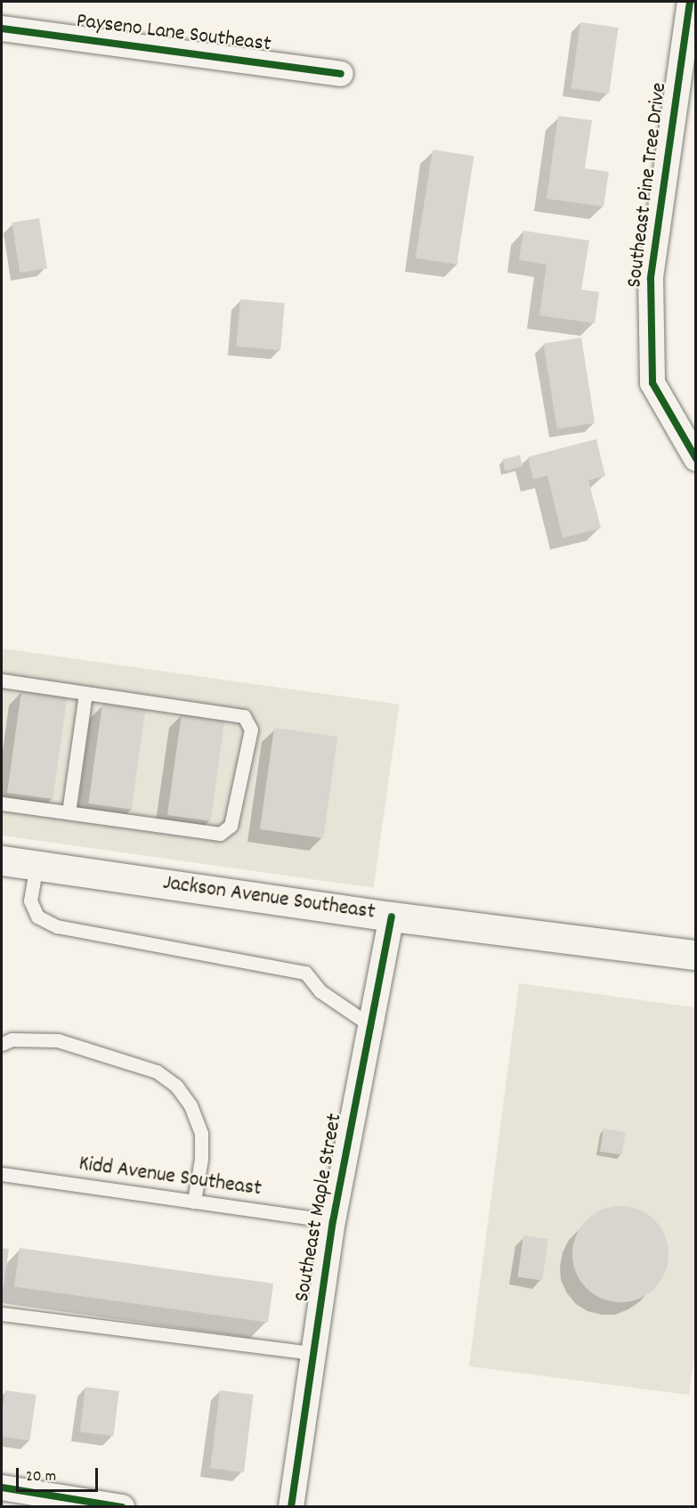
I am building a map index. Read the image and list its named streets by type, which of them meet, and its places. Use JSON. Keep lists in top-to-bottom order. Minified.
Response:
{"streets":{"main road":["Jackson Avenue Southeast"],"street":["Payseno Lane Southeast","Southeast Pine Tree Drive","Southeast Maple Street"],"lane":["Kidd Avenue Southeast"]},"crossings":[["Jackson Avenue Southeast","Southeast Maple Street"],["Kidd Avenue Southeast","Southeast Maple Street"]],"scale_bar":"20 m"}
